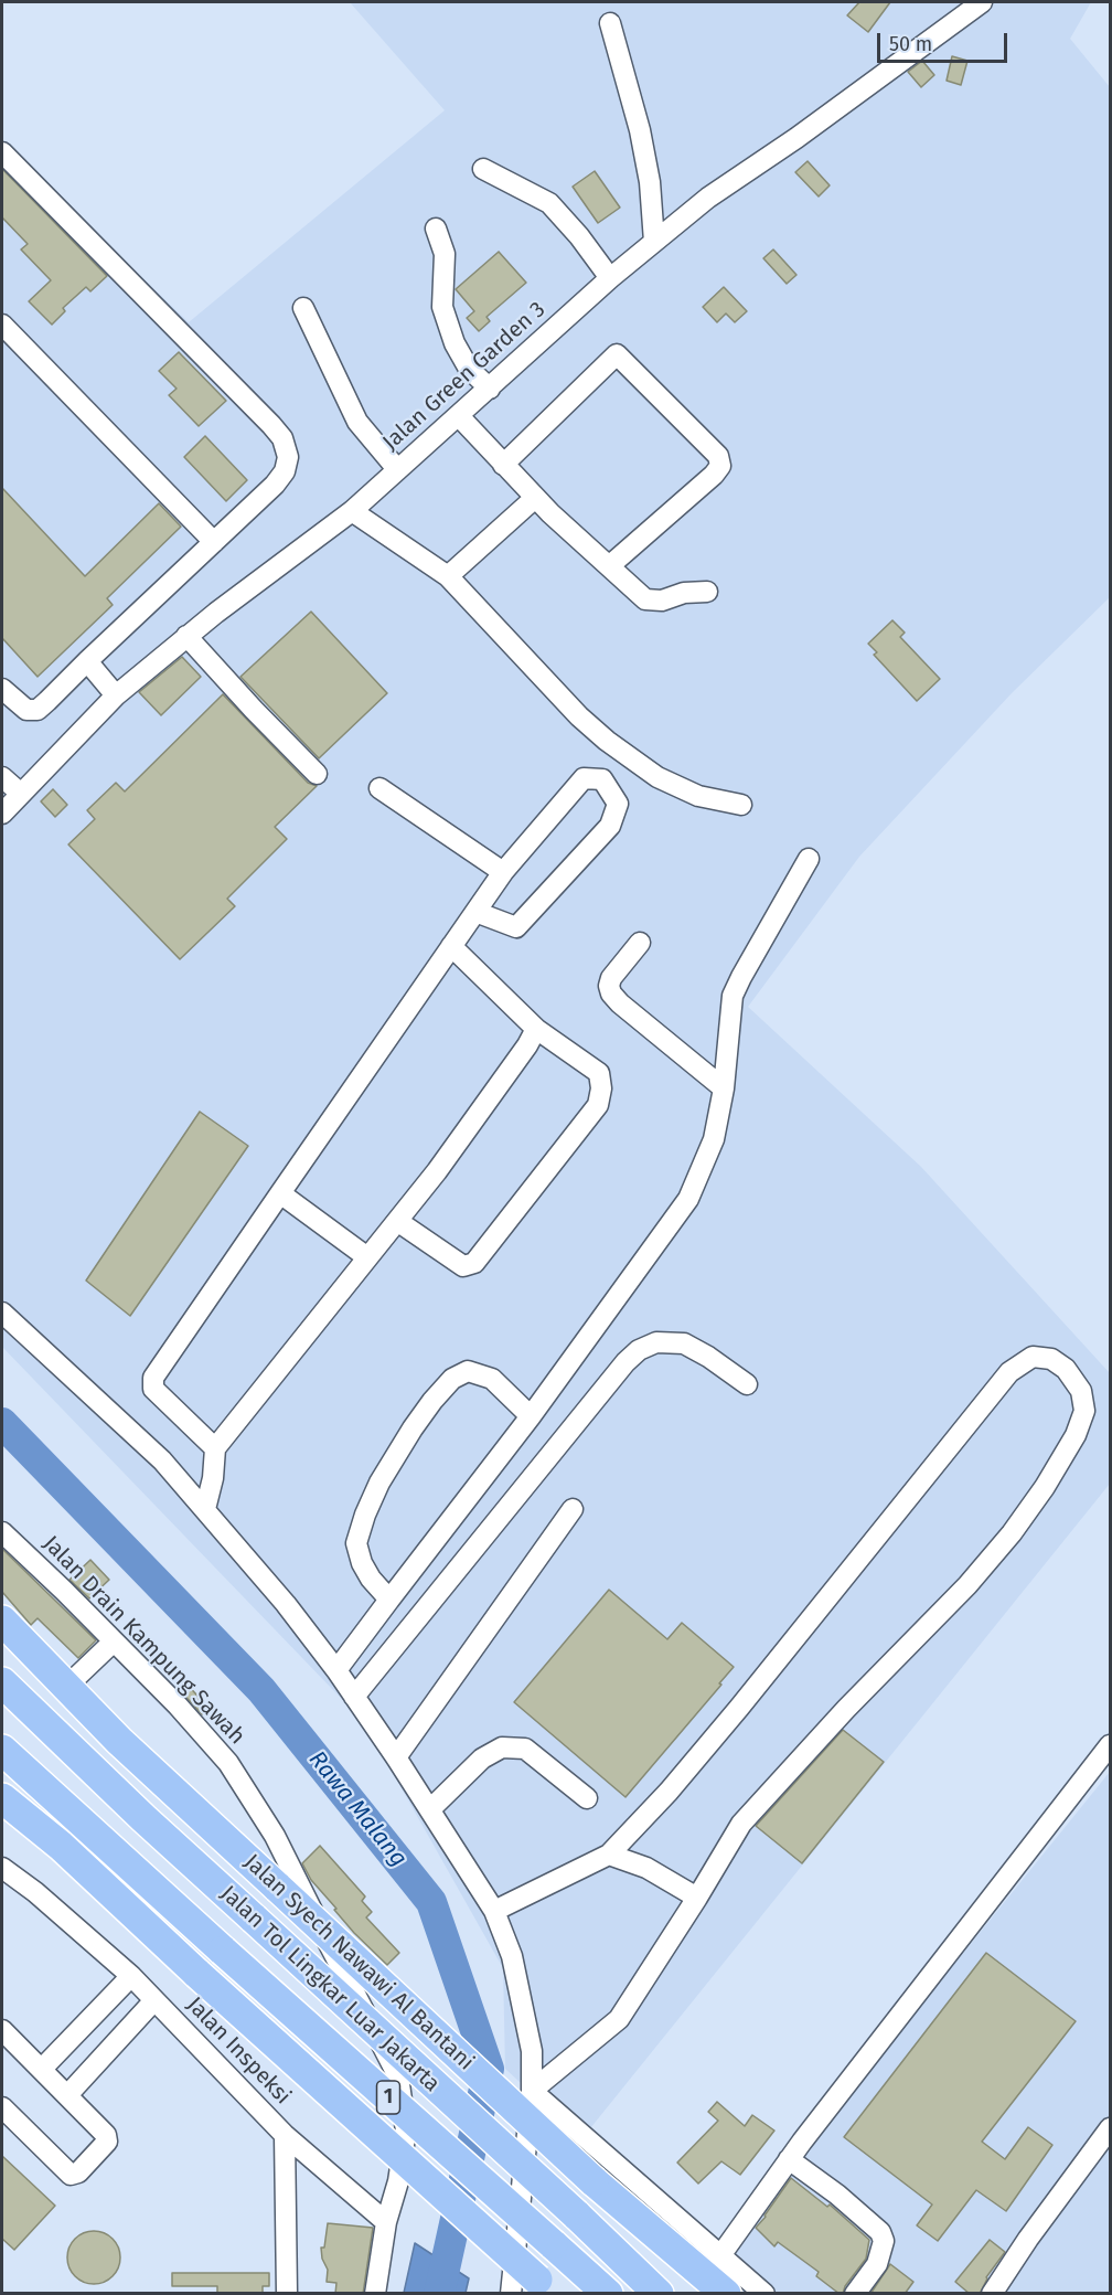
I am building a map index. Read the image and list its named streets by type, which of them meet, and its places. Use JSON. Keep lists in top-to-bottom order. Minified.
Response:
{"streets":{"highway":["Jalan Syech Nawawi Al Bantani","Jalan Tol Lingkar Luar Jakarta","1"],"street":["Jalan Green Garden 3","Jalan Drain Kampung Sawah","Jalan Inspeksi"]},"crossings":[["Jalan Drain Kampung Sawah","Jalan Inspeksi"]],"water":["Rawa Malang"],"scale_bar":"50 m"}
